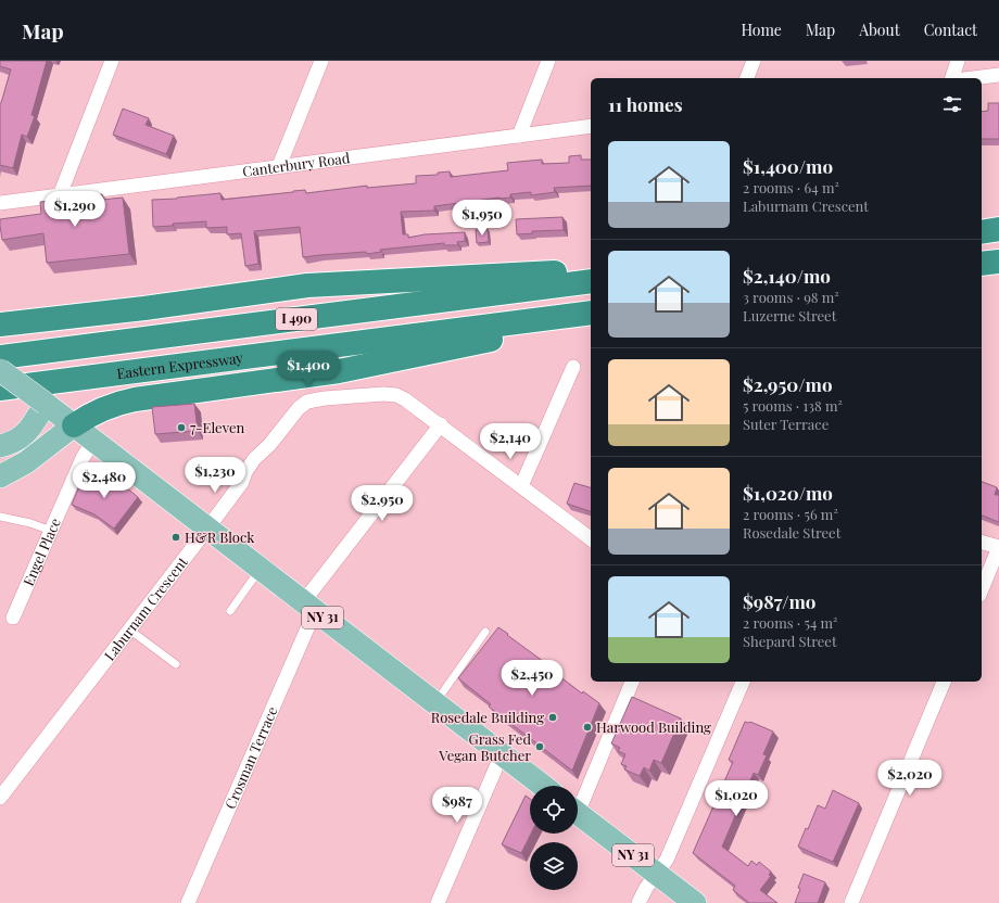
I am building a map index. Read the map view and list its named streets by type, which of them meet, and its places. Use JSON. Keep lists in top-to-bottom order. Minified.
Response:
{"streets":{"highway":["I 490","Eastern Expressway"],"main road":["NY 31"],"street":["Canterbury Road","Engel Place","Laburnam Crescent","Crosman Terrace"]},"crossings":[["Engel Place","NY 31"],["Laburnam Crescent","NY 31"],["Laburnam Crescent","Crosman Terrace"],["NY 31","Crosman Terrace"]],"places":["7-Eleven","H&R Block","Rosedale Building","Harwood Building","Grass Fed Vegan Butcher"],"page":{"header":"Map","nav":["Home","Map","About","Contact"],"heading":"11 homes","list":[{"name":"$1,400/mo","note":"2 rooms · 64 m² · Laburnam Crescent"},{"name":"$2,140/mo","note":"3 rooms · 98 m² · Luzerne Street"},{"name":"$2,950/mo","note":"5 rooms · 138 m² · Suter Terrace"},{"name":"$1,020/mo","note":"2 rooms · 56 m² · Rosedale Street"},{"name":"$987/mo","note":"2 rooms · 54 m² · Shepard Street"}],"price":["$1,290","$1,950","$1,400","$2,140","$1,230","$2,480","$2,950","$2,450","$2,020","$1,020","$987"]}}
